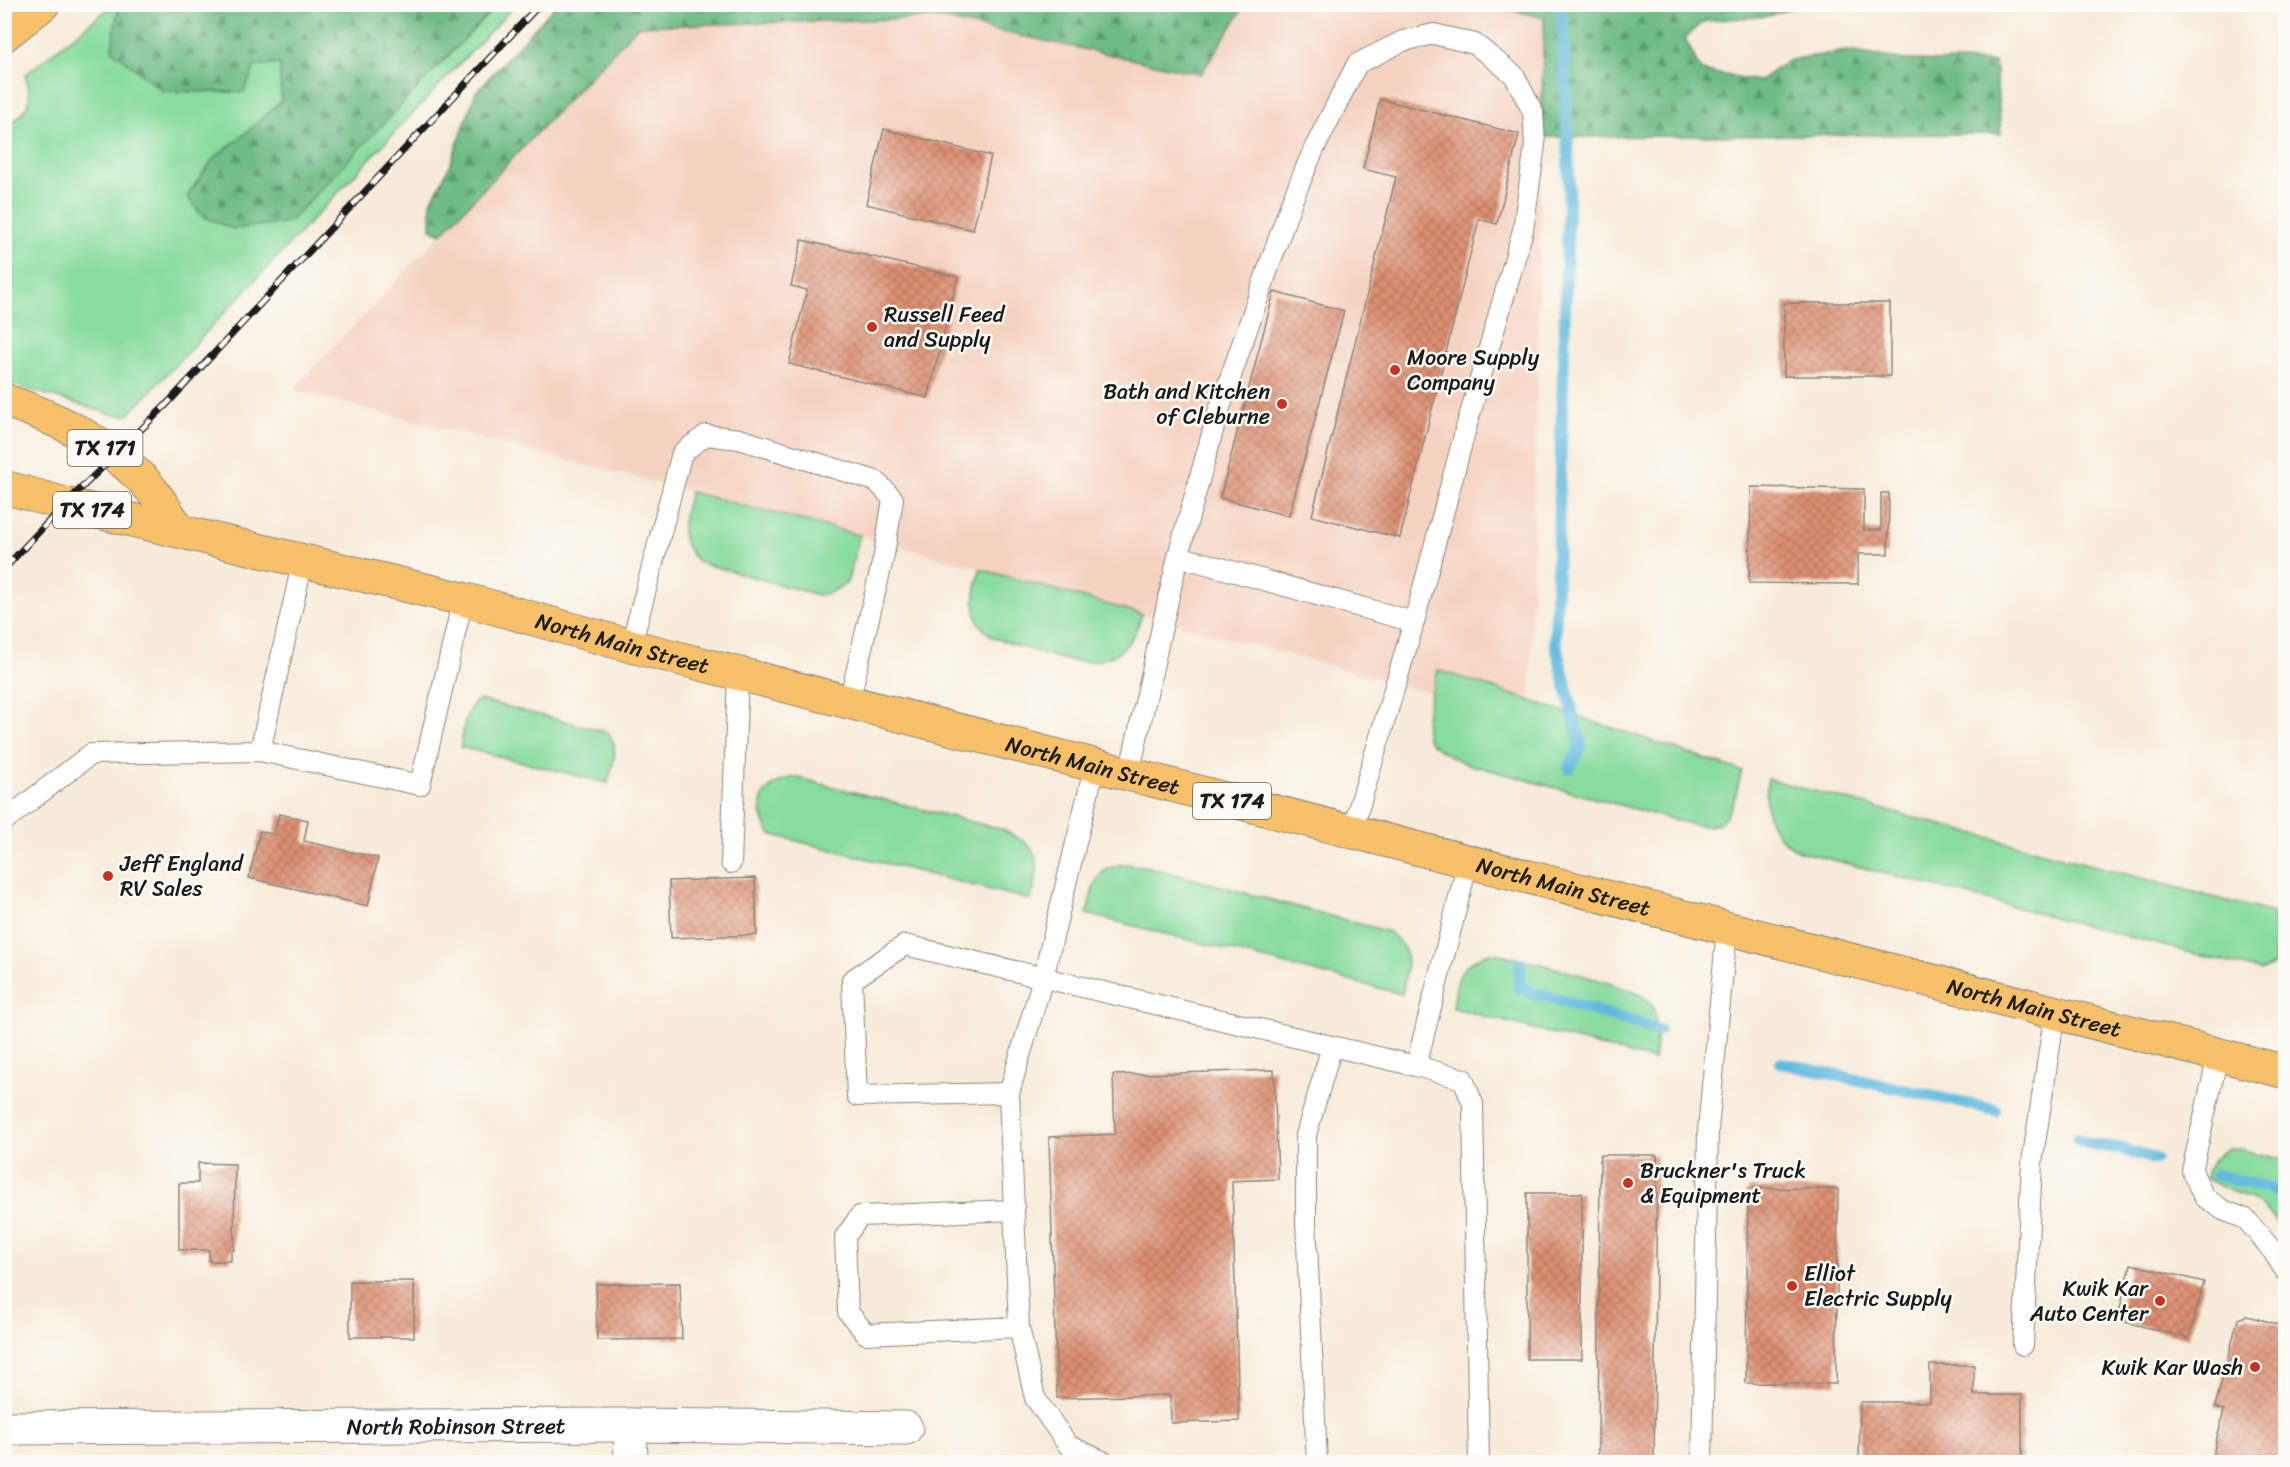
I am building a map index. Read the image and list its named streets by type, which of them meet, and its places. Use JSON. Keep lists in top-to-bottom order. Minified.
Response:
{"streets":{"main road":["TX 171","TX 174","North Main Street"],"street":["North Robinson Street"]},"crossings":[["TX 171","North Main Street"]],"places":["Russell Feed and Supply","Moore Supply Company","Bath and Kitchen of Cleburne","Jeff England RV Sales","Bruckner's Truck & Equipment","Elliot Electric Supply","Kwik Kar Auto Center","Kwik Kar Wash"]}
